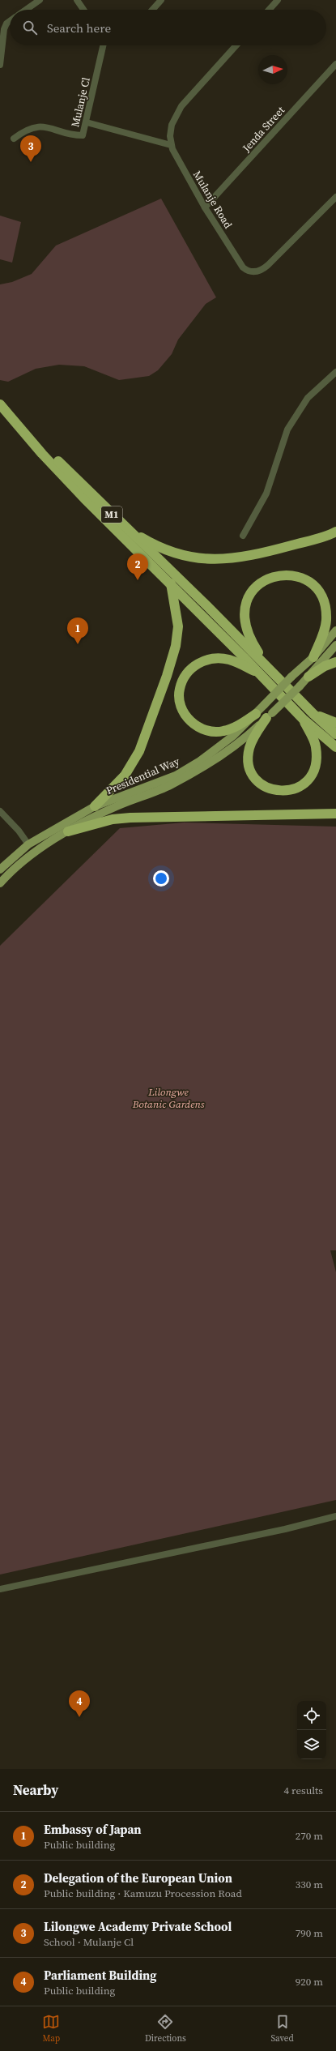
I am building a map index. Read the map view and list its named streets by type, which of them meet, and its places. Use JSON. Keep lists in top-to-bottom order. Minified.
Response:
{"streets":{"highway":["M1"],"main road":["Presidential Way"],"street":["Mulanje Cl","Jenda Street","Mulanje Road"]},"crossings":[["Jenda Street","Mulanje Road"]],"parks":["Lilongwe Botanic Gardens"],"north":"right","page":{"search":"Search here","pins":["3","2","1","4"],"heading":["Nearby","4 results"],"list":[{"mark":"1","name":"Embassy of Japan","note":"Public building","value":"270 m"},{"mark":"2","name":"Delegation of the European Union","note":"Public building · Kamuzu Procession Road","value":"330 m"},{"mark":"3","name":"Lilongwe Academy Private School","note":"School · Mulanje Cl","value":"790 m"},{"mark":"4","name":"Parliament Building","note":"Public building","value":"920 m"}],"nav":["Map","Directions","Saved"]}}
